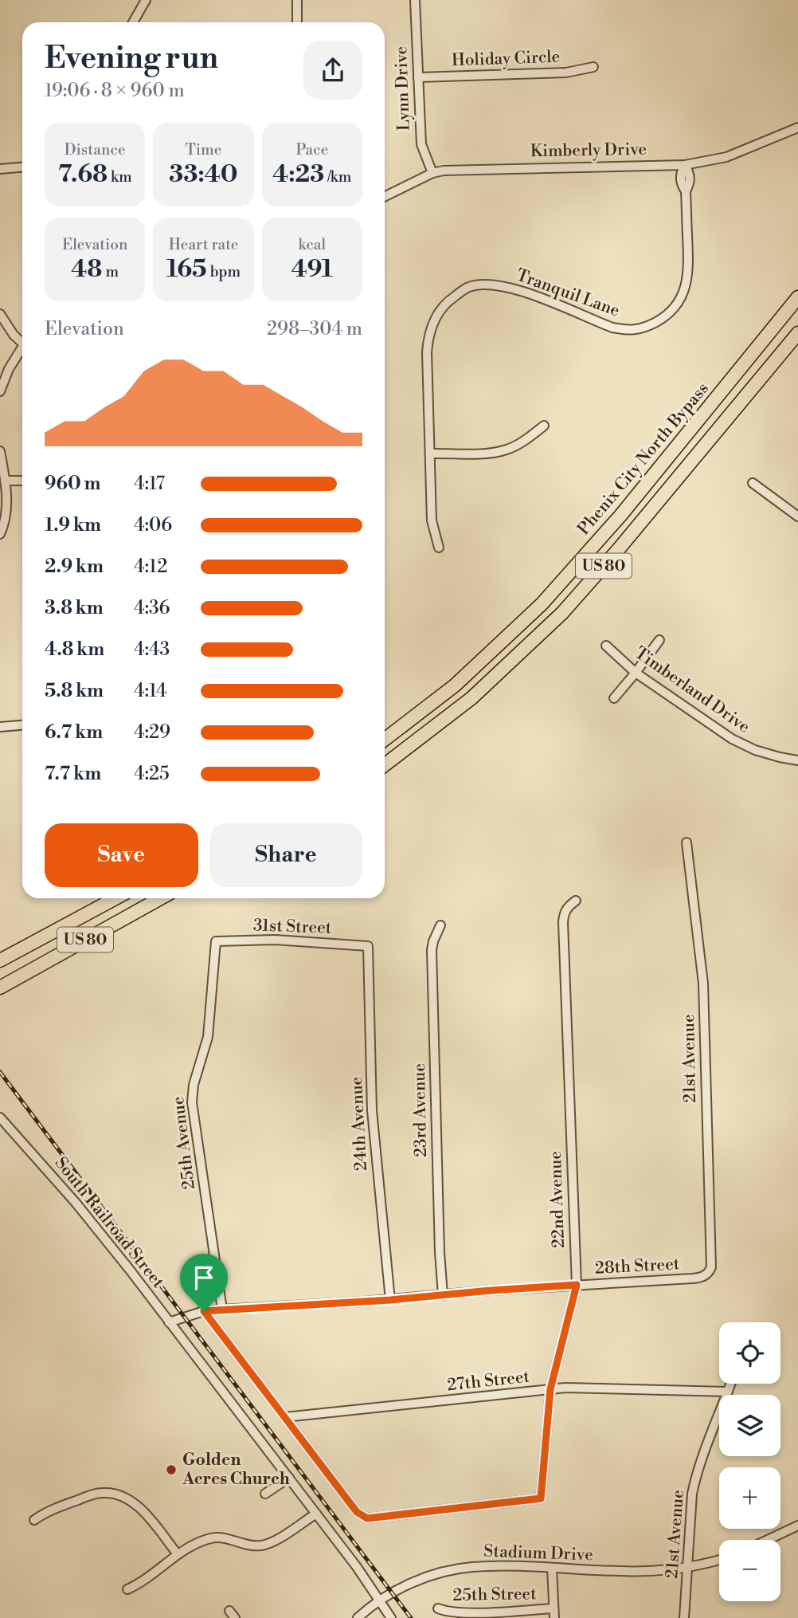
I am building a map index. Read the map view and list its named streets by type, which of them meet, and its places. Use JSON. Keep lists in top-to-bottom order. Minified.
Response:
{"streets":{"highway":["Phenix City North Bypass","US 80"],"street":["Holiday Circle","Lynn Drive","Kimberly Drive","Tranquil Lane","Timberland Drive","31st Street","21st Avenue","23rd Avenue","24th Avenue","25th Avenue","22nd Avenue","South Railroad Street","28th Street","27th Street","Stadium Drive","25th Street"]},"crossings":[["Holiday Circle","Lynn Drive"],["Lynn Drive","Kimberly Drive"],["Kimberly Drive","Tranquil Lane"],["31st Street","24th Avenue"],["31st Street","25th Avenue"],["21st Avenue","28th Street"],["21st Avenue","27th Street"],["21st Avenue","Stadium Drive"],["23rd Avenue","28th Street"],["24th Avenue","28th Street"],["25th Avenue","28th Street"],["22nd Avenue","28th Street"],["22nd Avenue","27th Street"],["South Railroad Street","28th Street"],["South Railroad Street","Stadium Drive"]],"places":["Golden Acres Church"],"page":{"heading":["Evening run","19:06 · 8 × 960 m"],"stats":[["Distance","7.68 km"],["Time","33:40"],["Pace","4:23 /km"],["Elevation","48 m"],["Heart rate","165 bpm"],["kcal","491"]],"chart":["Elevation","298–304 m"],"list":[{"name":"960 m","note":"4:17"},{"name":"1.9 km","note":"4:06"},{"name":"2.9 km","note":"4:12"},{"name":"3.8 km","note":"4:36"},{"name":"4.8 km","note":"4:43"},{"name":"5.8 km","note":"4:14"},{"name":"6.7 km","note":"4:29"},{"name":"7.7 km","note":"4:25"}],"buttons":["Save","Share"],"map_buttons":["+","−"]}}
